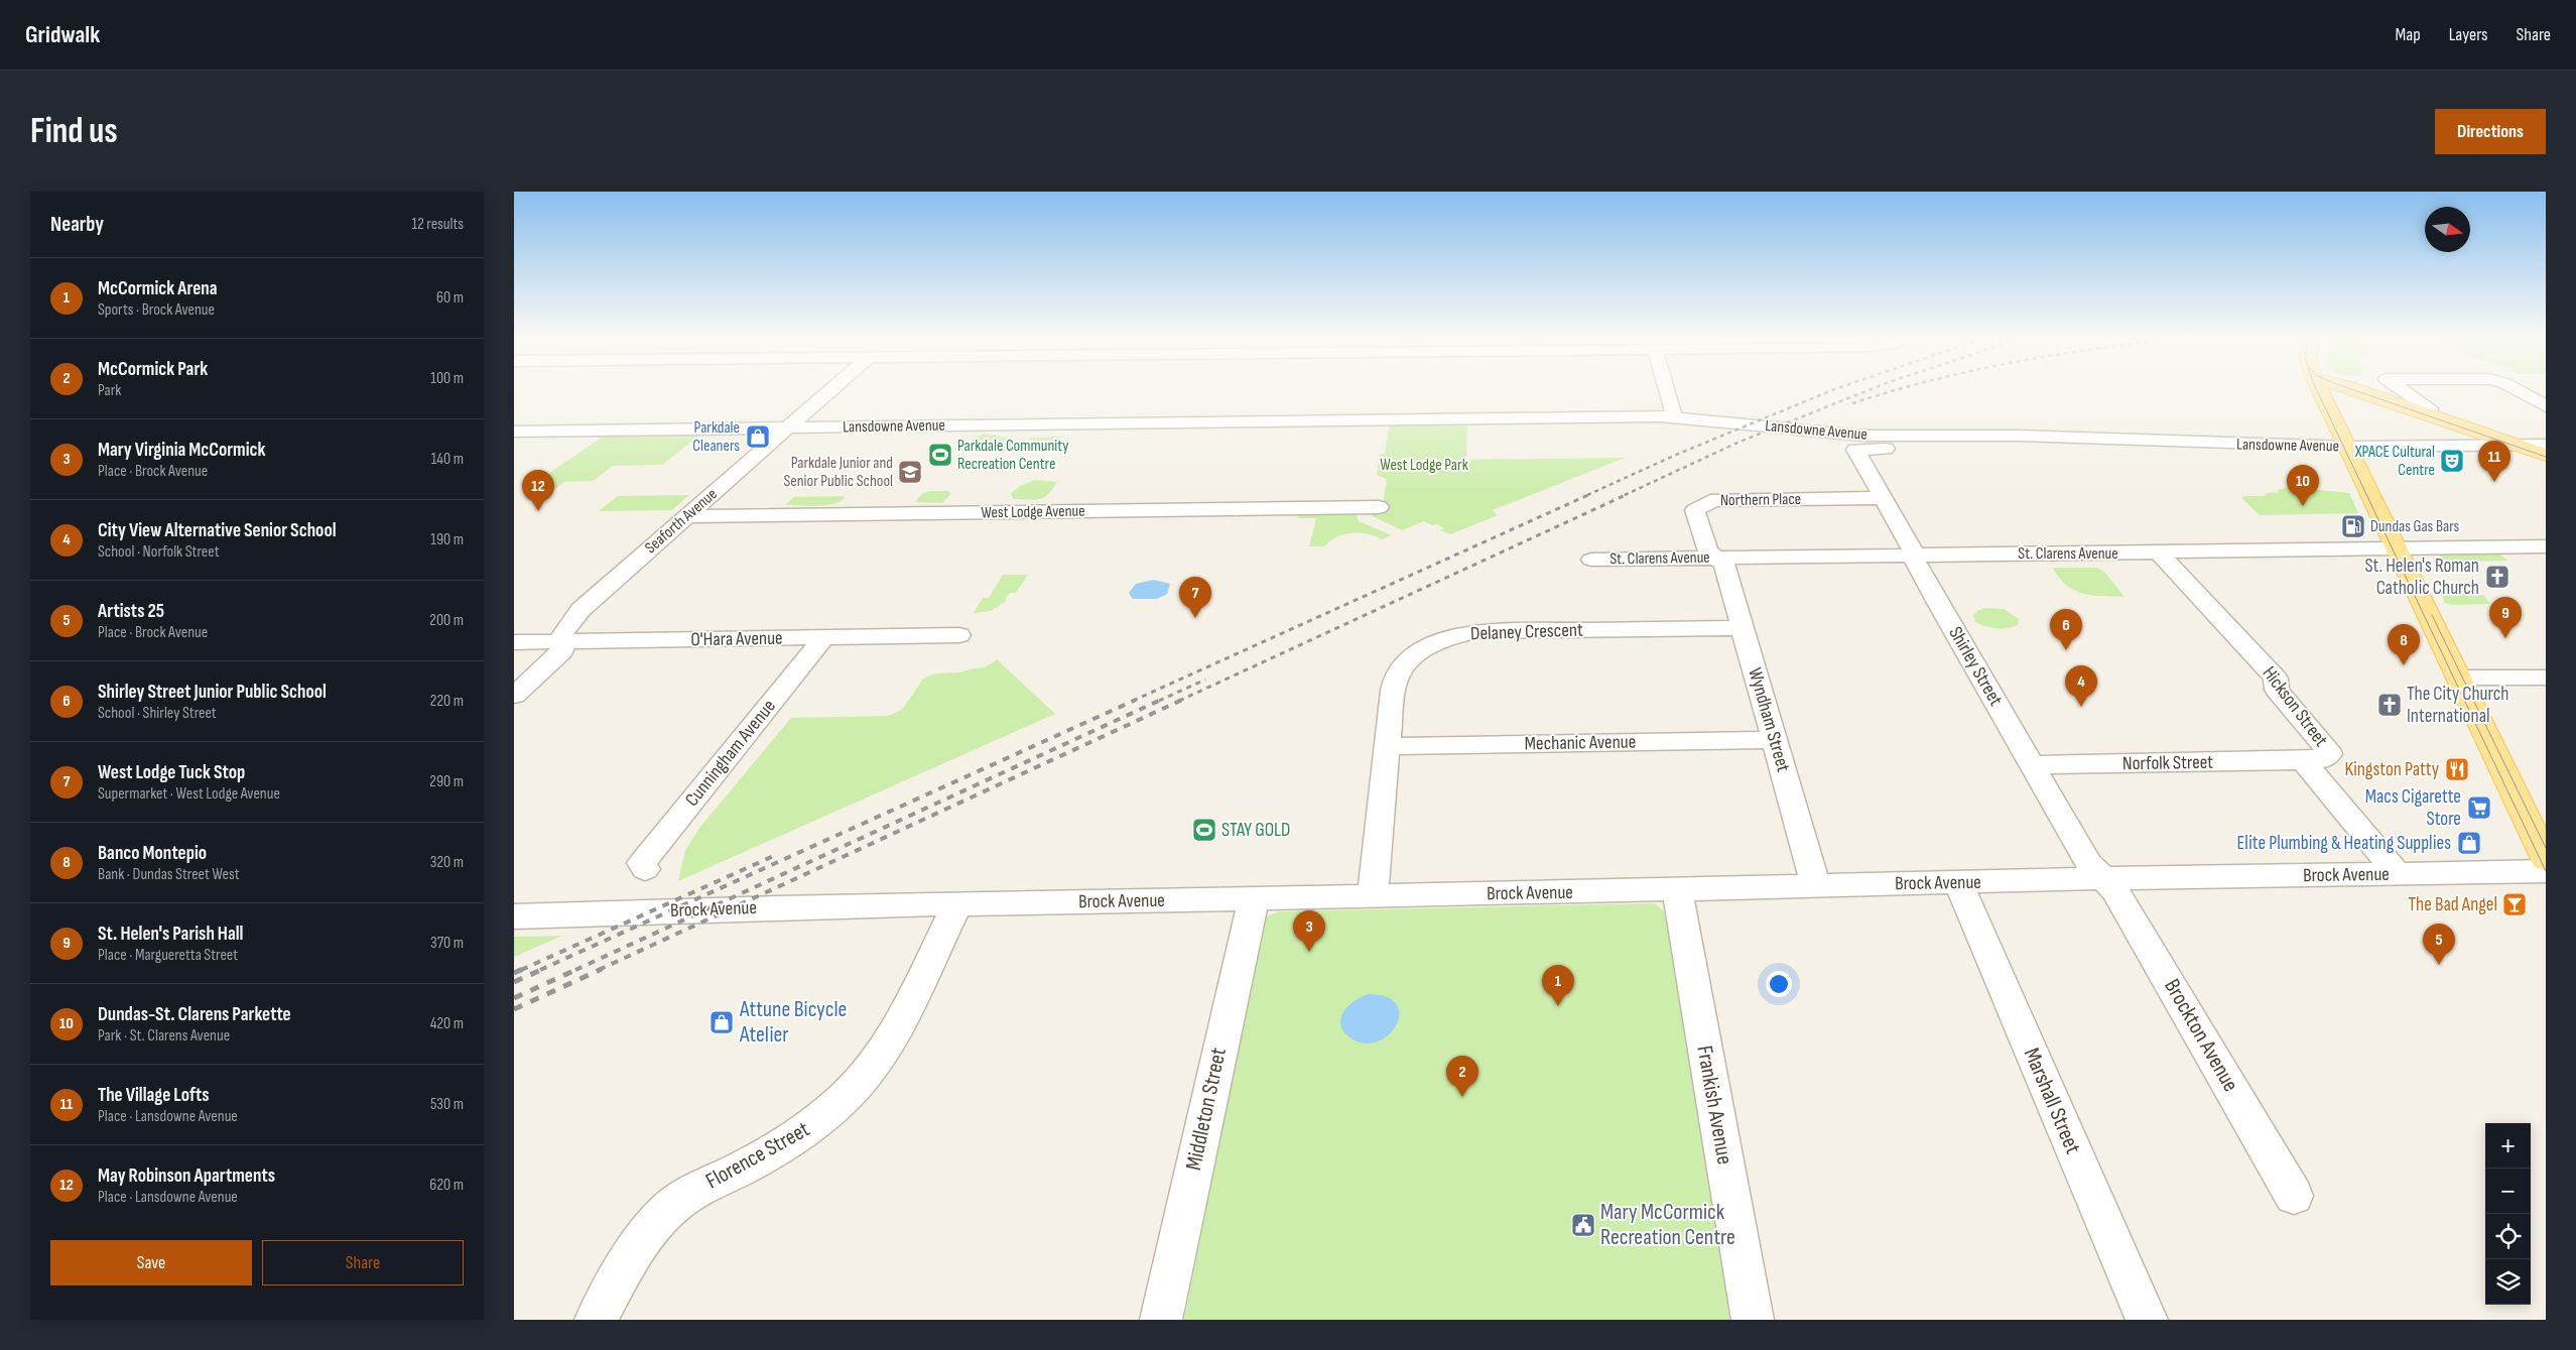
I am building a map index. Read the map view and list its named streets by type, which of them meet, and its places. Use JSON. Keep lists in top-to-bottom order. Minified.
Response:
{"streets":{"street":["Lansdowne Avenue","Northern Place","West Lodge Avenue","Seaforth Avenue","St. Clarens Avenue","Delaney Crescent","O'Hara Avenue","Shirley Street","Hickson Street","Wyndham Street","Mechanic Avenue","Cunningham Avenue","Norfolk Street","Brock Avenue","Brockton Avenue","Marshall Street","Frankish Avenue","Middleton Street","Florence Street"]},"crossings":[["Lansdowne Avenue","Seaforth Avenue"],["Lansdowne Avenue","Shirley Street"],["Northern Place","St. Clarens Avenue"],["Northern Place","Shirley Street"],["Northern Place","Wyndham Street"],["West Lodge Avenue","Seaforth Avenue"],["Seaforth Avenue","O'Hara Avenue"],["St. Clarens Avenue","Shirley Street"],["St. Clarens Avenue","Hickson Street"],["St. Clarens Avenue","Wyndham Street"],["Delaney Crescent","Wyndham Street"],["Delaney Crescent","Mechanic Avenue"],["Delaney Crescent","Brock Avenue"],["O'Hara Avenue","Cunningham Avenue"],["Shirley Street","Norfolk Street"],["Shirley Street","Brock Avenue"],["Shirley Street","Brockton Avenue"],["Hickson Street","Norfolk Street"],["Hickson Street","Brock Avenue"],["Wyndham Street","Mechanic Avenue"],["Wyndham Street","Brock Avenue"],["Brock Avenue","Brockton Avenue"],["Brock Avenue","Marshall Street"],["Brock Avenue","Frankish Avenue"],["Brock Avenue","Middleton Street"],["Brock Avenue","Florence Street"]],"parks":["West Lodge Park"],"places":{"shop":["Parkdale Cleaners","Elite Plumbing & Heating Supplies","Attune Bicycle Atelier"],"sports":["Parkdale Community Recreation Centre","STAY GOLD"],"theatre":["XPACE Cultural Centre"],"school or university":["Parkdale Junior and Senior Public School"],"fuel station":["Dundas Gas Bars"],"church":["St. Helen's Roman Catholic Church","The City Church International"],"restaurant":["Kingston Patty"],"supermarket":["Macs Cigarette Store"],"bar":["The Bad Angel"],"public building":["Mary McCormick Recreation Centre"]},"north":"right","page":{"header":"Gridwalk","nav":["Map","Layers","Share"],"buttons":["Directions",["Save","Share"]],"title":"Find us","heading":["Nearby","12 results"],"list":[{"mark":"1","name":"McCormick Arena","note":"Sports · Brock Avenue","value":"60 m"},{"mark":"2","name":"McCormick Park","note":"Park","value":"100 m"},{"mark":"3","name":"Mary Virginia McCormick","note":"Place · Brock Avenue","value":"140 m"},{"mark":"4","name":"City View Alternative Senior School","note":"School · Norfolk Street","value":"190 m"},{"mark":"5","name":"Artists 25","note":"Place · Brock Avenue","value":"200 m"},{"mark":"6","name":"Shirley Street Junior Public School","note":"School · Shirley Street","value":"220 m"},{"mark":"7","name":"West Lodge Tuck Stop","note":"Supermarket · West Lodge Avenue","value":"290 m"},{"mark":"8","name":"Banco Montepio","note":"Bank · Dundas Street West","value":"320 m"},{"mark":"9","name":"St. Helen's Parish Hall","note":"Place · Margueretta Street","value":"370 m"},{"mark":"10","name":"Dundas-St. Clarens Parkette","note":"Park · St. Clarens Avenue","value":"420 m"},{"mark":"11","name":"The Village Lofts","note":"Place · Lansdowne Avenue","value":"530 m"},{"mark":"12","name":"May Robinson Apartments","note":"Place · Lansdowne Avenue","value":"620 m"}],"pins":["11","10","12","7","9","6","8","4","3","5","1","2"],"map_buttons":["+","−"]}}
